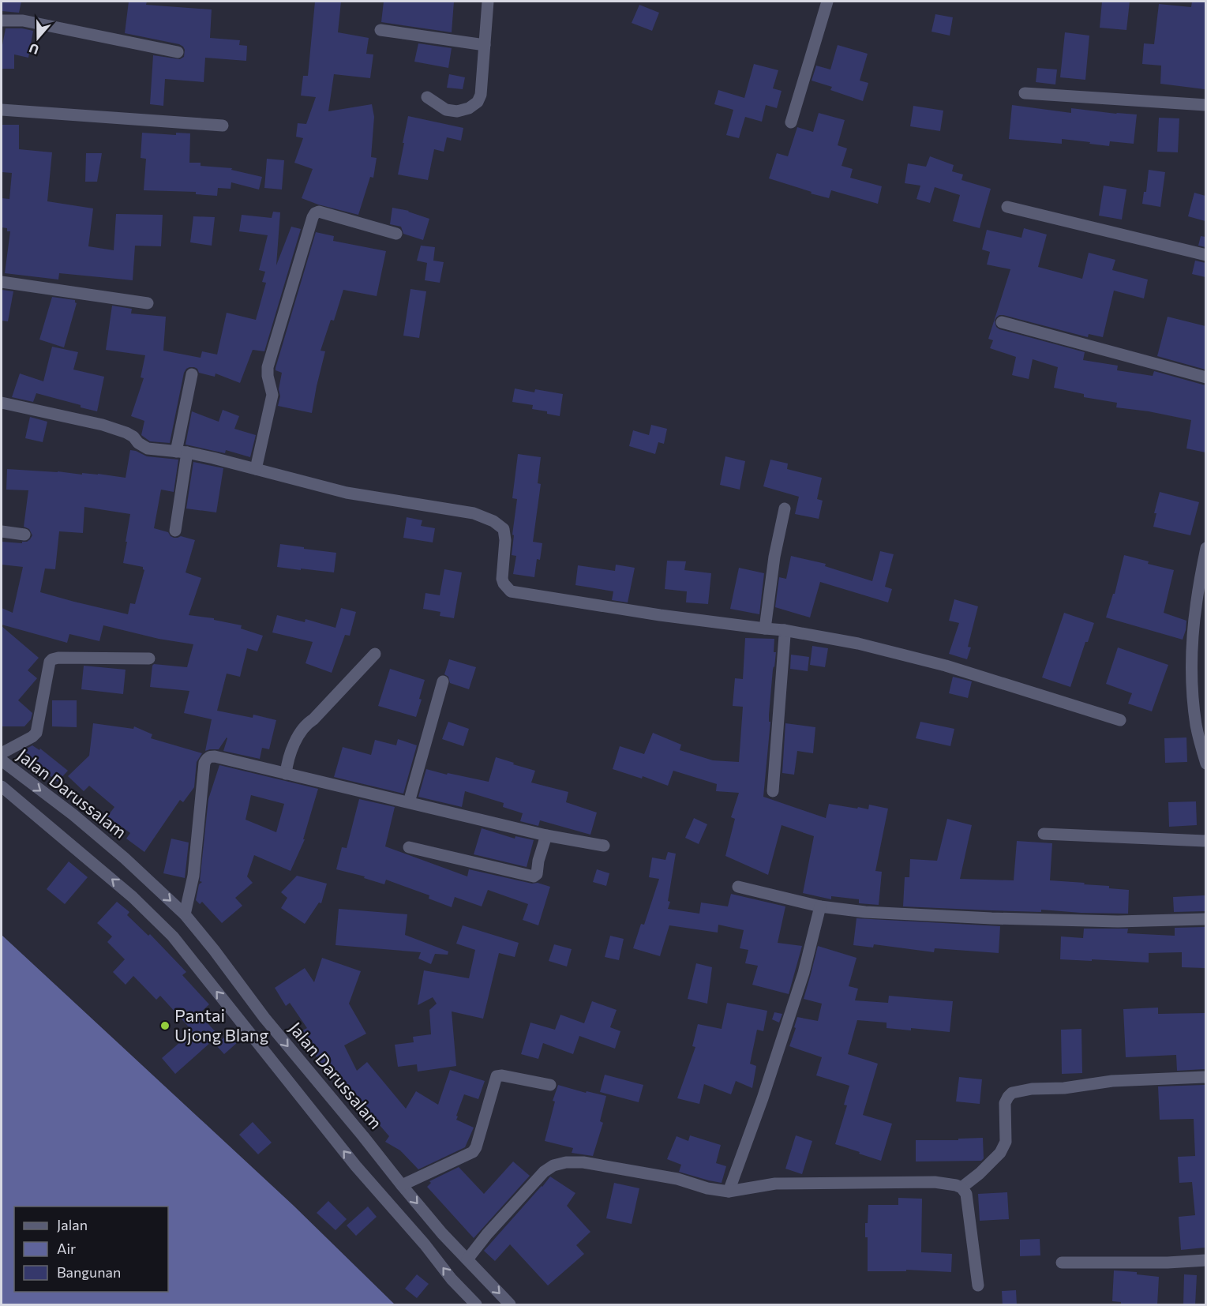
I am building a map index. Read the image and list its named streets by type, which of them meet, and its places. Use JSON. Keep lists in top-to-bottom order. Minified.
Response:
{"streets":{"street":["Jalan Darussalam"]},"places":["Pantai Ujong Blang"],"legend":["Jalan","Air","Bangunan"],"north":"bottom"}
